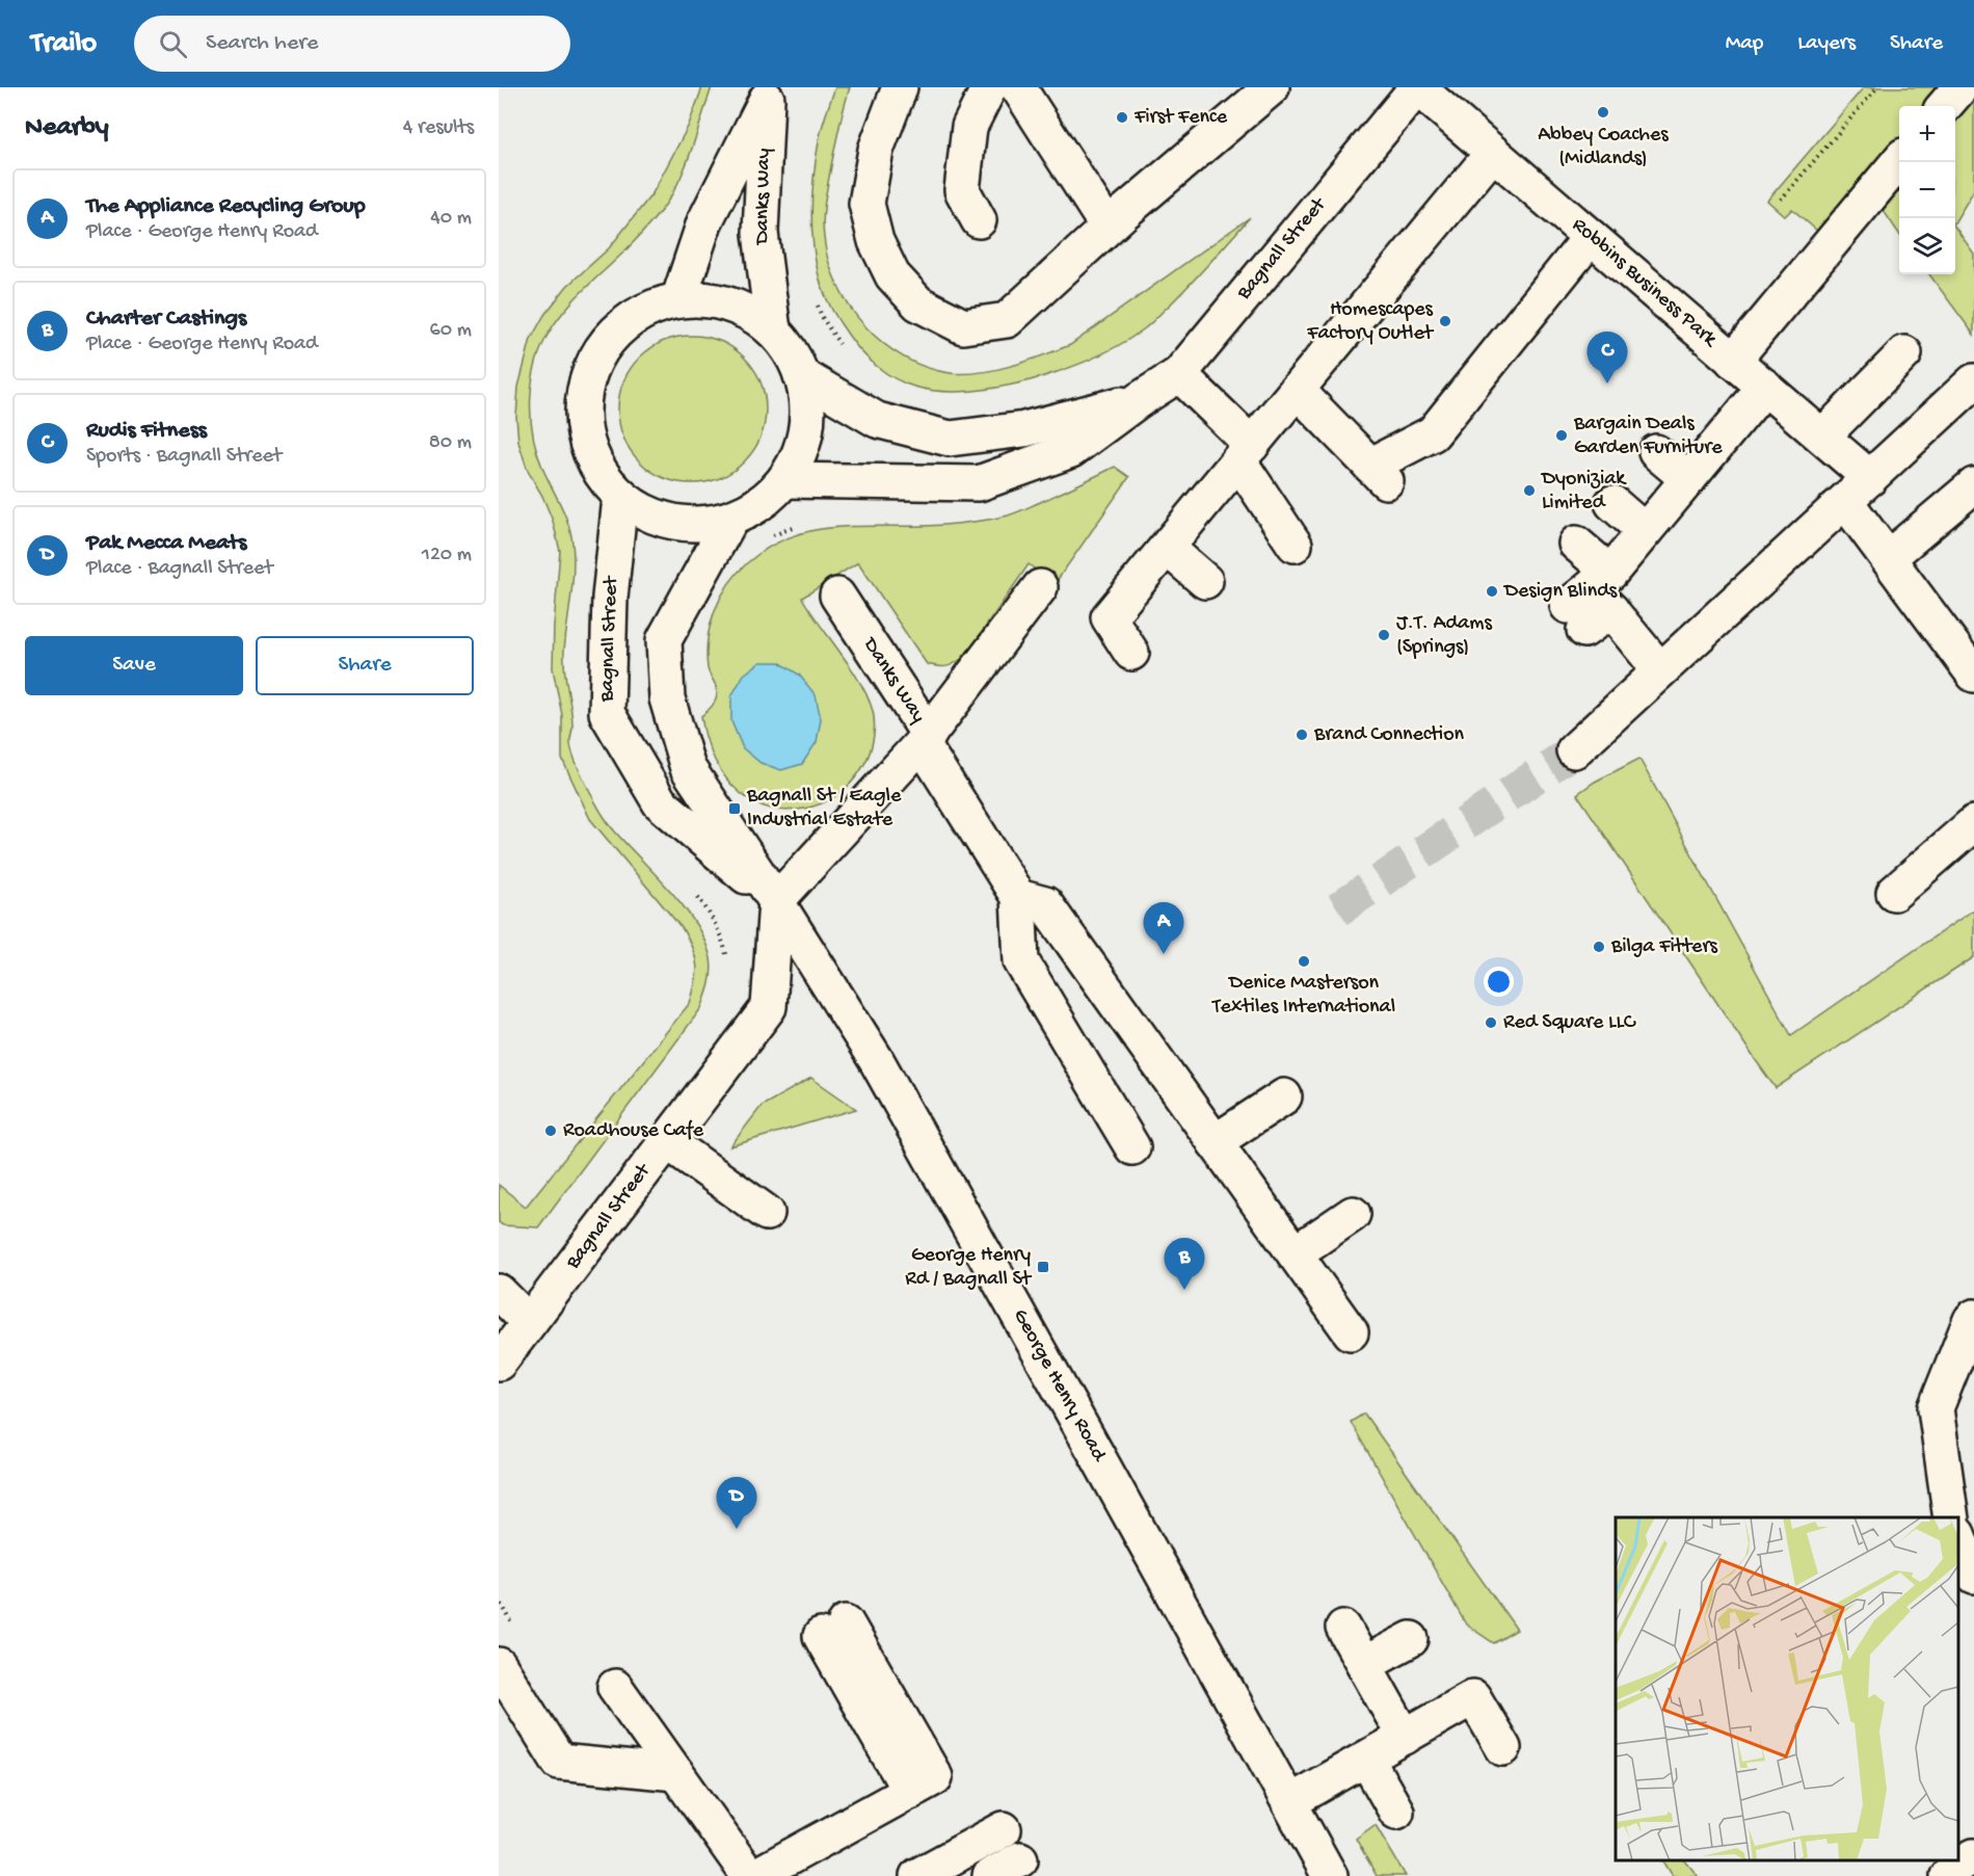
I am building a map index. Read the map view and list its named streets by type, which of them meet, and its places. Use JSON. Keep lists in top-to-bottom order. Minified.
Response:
{"streets":{"street":["Danks Way","Bagnall Street","Robbins Business Park","George Henry Road"]},"crossings":[["Bagnall Street","Robbins Business Park"],["Bagnall Street","George Henry Road"]],"places":{"other":["Abbey Coaches (Midlands)","First Fence","Homescapes Factory Outlet","Bargain Deals Garden Furniture","Dyoniziak Limited","Design Blinds","J.T. Adams (Springs)","Brand Connection","Bilga Fitters","Denice Masterson Textiles International","Red Square LLC","Roadhouse Cafe"],"transit":["Bagnall St / Eagle Industrial Estate","George Henry Rd / Bagnall St"]},"page":{"header":"Trailo","search":"Search here","nav":["Map","Layers","Share"],"heading":["Nearby","4 results"],"map_buttons":["+","−"],"list":[{"mark":"A","name":"The Appliance Recycling Group","note":"Place · George Henry Road","value":"40 m"},{"mark":"B","name":"Charter Castings","note":"Place · George Henry Road","value":"60 m"},{"mark":"C","name":"Rudis Fitness","note":"Sports · Bagnall Street","value":"80 m"},{"mark":"D","name":"Pak Mecca Meats","note":"Place · Bagnall Street","value":"120 m"}],"pins":["C","A","B","D"],"buttons":["Save","Share"]}}
